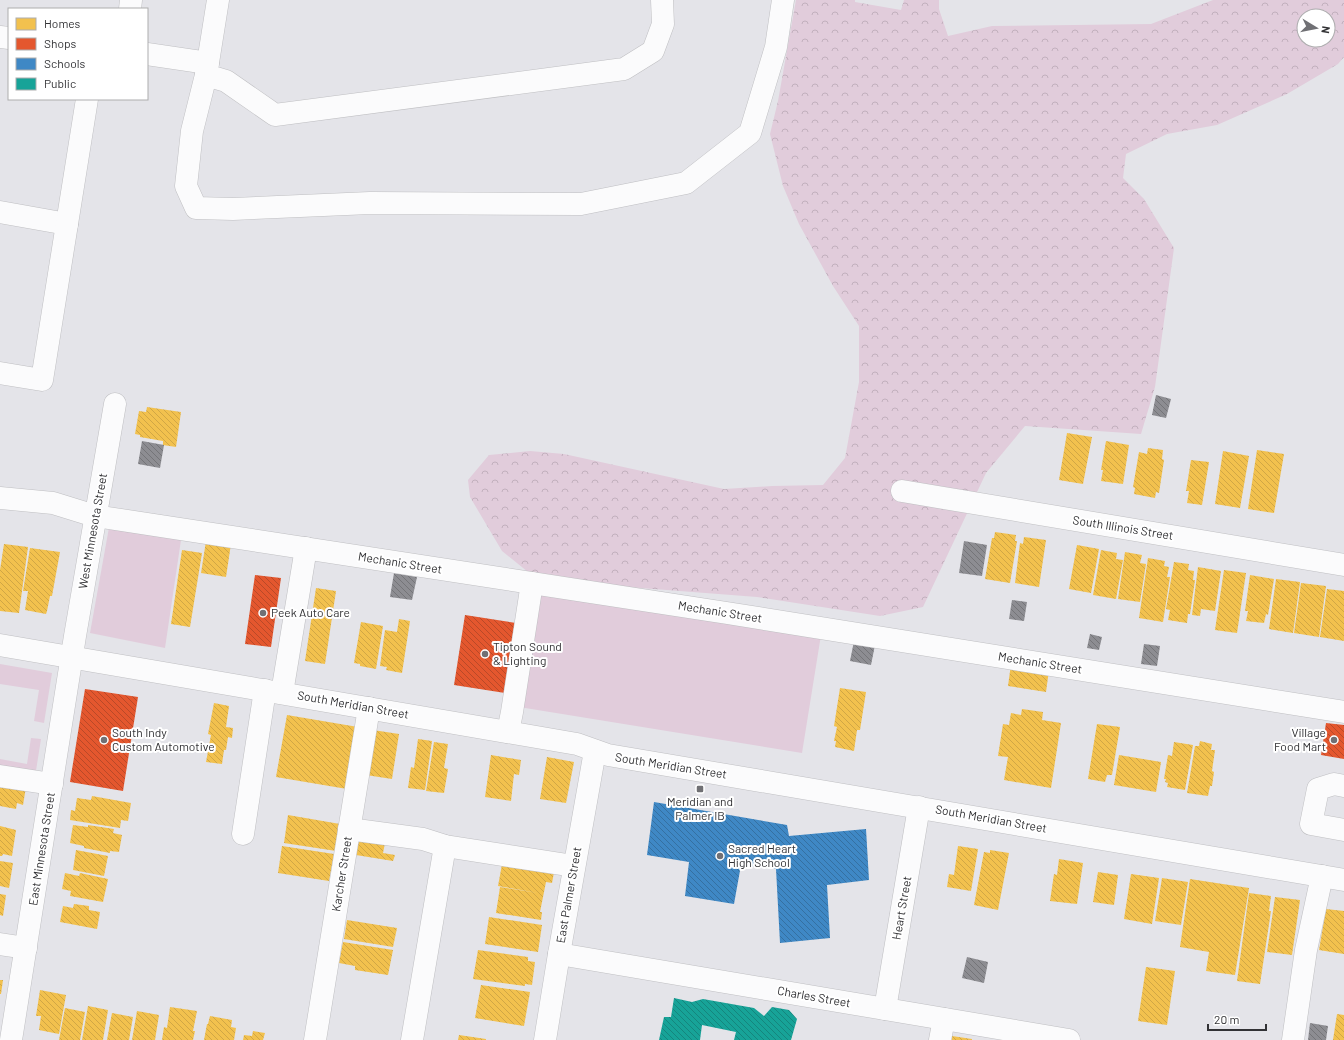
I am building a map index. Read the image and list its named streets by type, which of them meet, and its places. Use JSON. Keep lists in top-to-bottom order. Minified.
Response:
{"streets":{"street":["South Illinois Street","West Minnesota Street","Mechanic Street","South Meridian Street","East Minnesota Street","Karcher Street","East Palmer Street","Heart Street","Charles Street"]},"crossings":[["West Minnesota Street","Mechanic Street"],["West Minnesota Street","South Meridian Street"],["West Minnesota Street","East Minnesota Street"],["South Meridian Street","East Minnesota Street"],["South Meridian Street","Karcher Street"],["South Meridian Street","East Palmer Street"],["South Meridian Street","Heart Street"],["East Palmer Street","Charles Street"],["Heart Street","Charles Street"]],"places":{"other":["Peek Auto Care","Tipton Sound & Lighting","South Indy Custom Automotive","Village Food Mart","Sacred Heart High School"],"transit":["Meridian and Palmer IB"]},"legend":["Homes","Shops","Schools","Public"],"scale_bar":"20 m","north":"right"}
